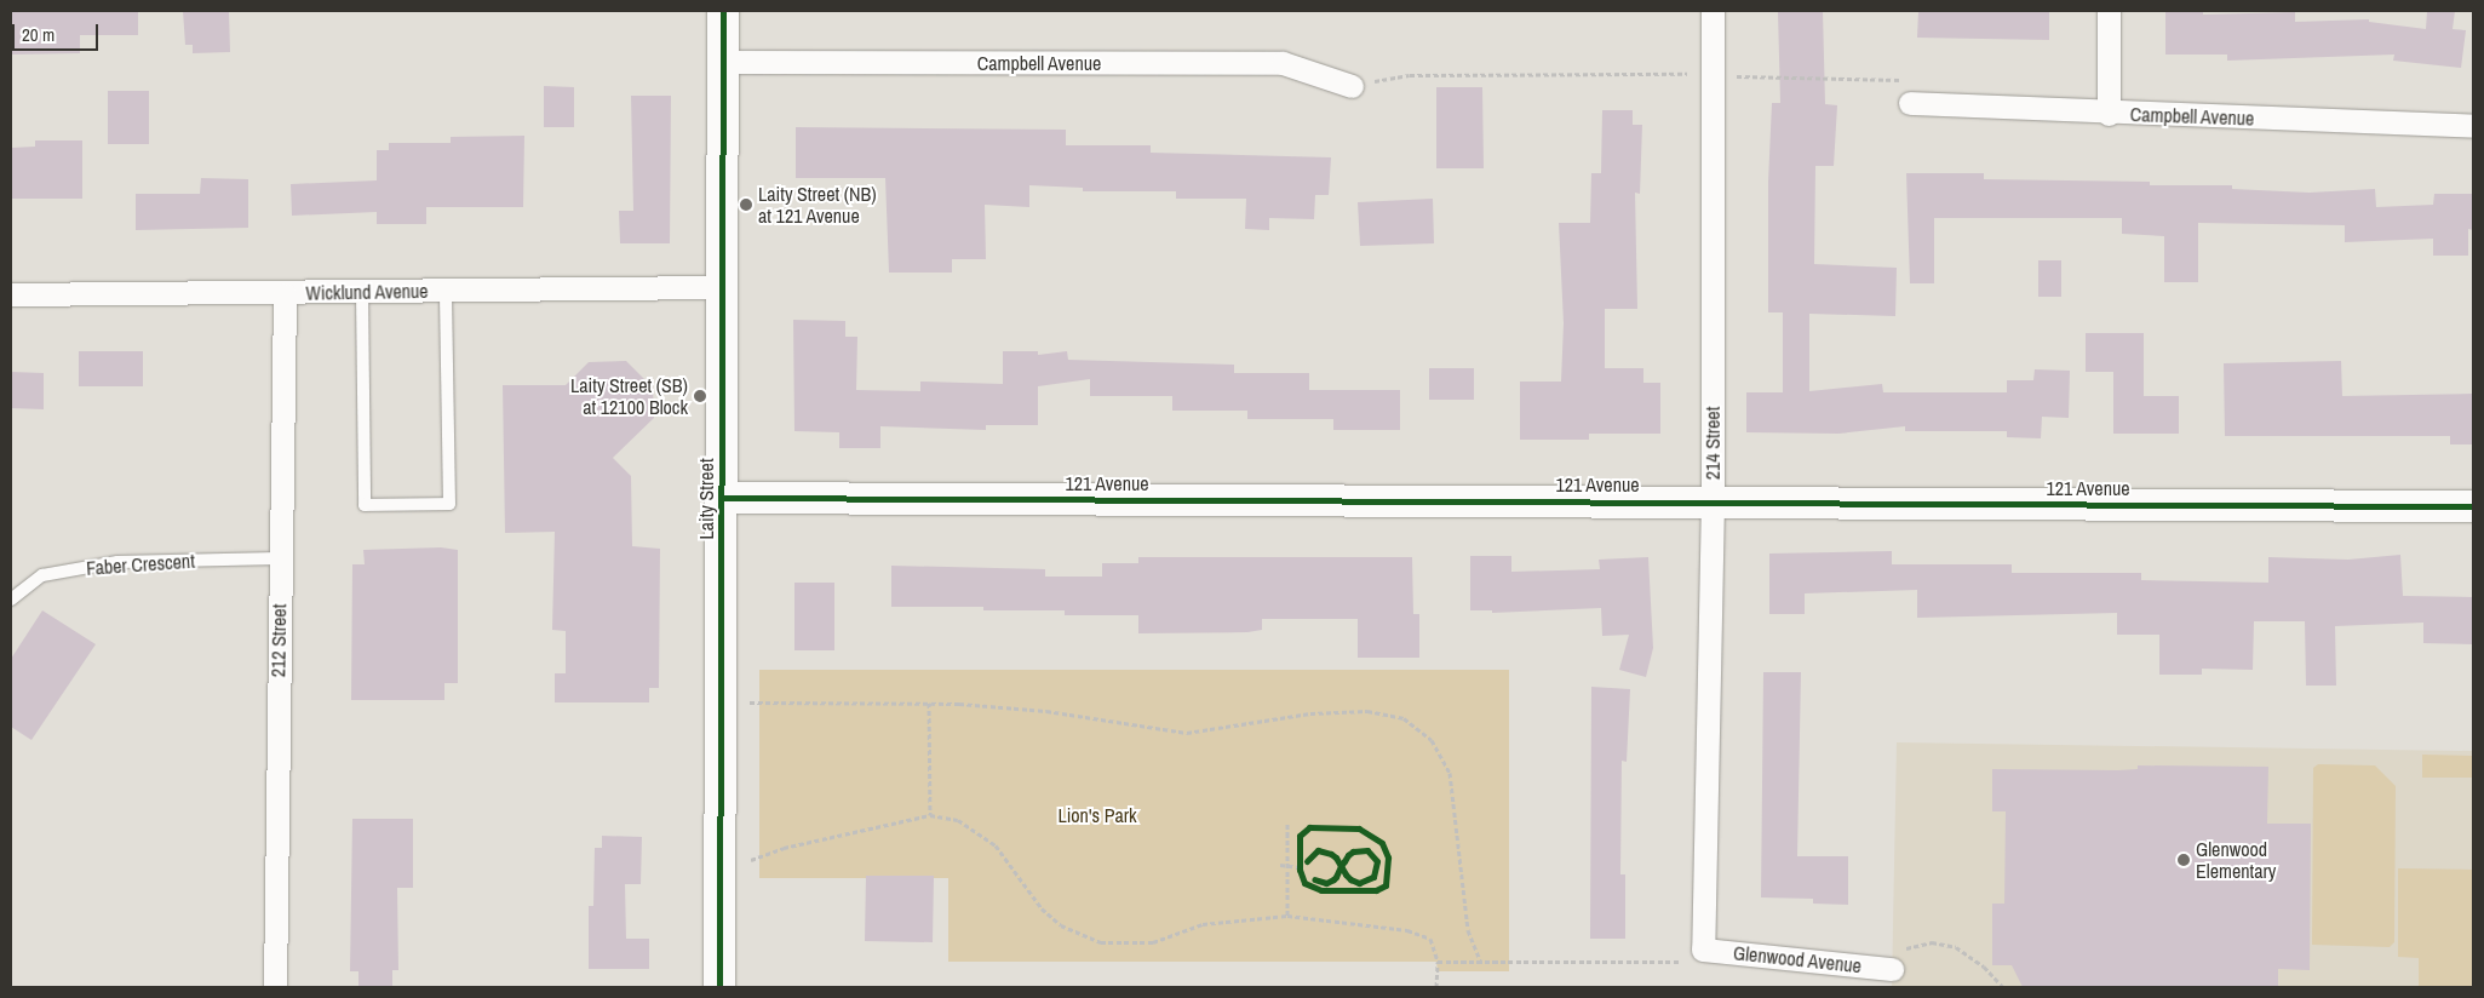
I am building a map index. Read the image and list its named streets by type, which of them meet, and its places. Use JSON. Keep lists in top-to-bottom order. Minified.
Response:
{"streets":{"street":["Campbell Avenue","Wicklund Avenue","214 Street","121 Avenue","Laity Street","212 Street","Glenwood Avenue"],"lane":["Faber Crescent"]},"crossings":[["Campbell Avenue","Laity Street"],["Wicklund Avenue","Laity Street"],["Wicklund Avenue","212 Street"],["214 Street","121 Avenue"],["214 Street","Glenwood Avenue"],["121 Avenue","Laity Street"],["Faber Crescent","212 Street"]],"parks":["Lion's Park"],"places":["Laity Street (NB) at 121 Avenue","Laity Street (SB) at 12100 Block","Glenwood Elementary"],"scale_bar":"20 m"}
